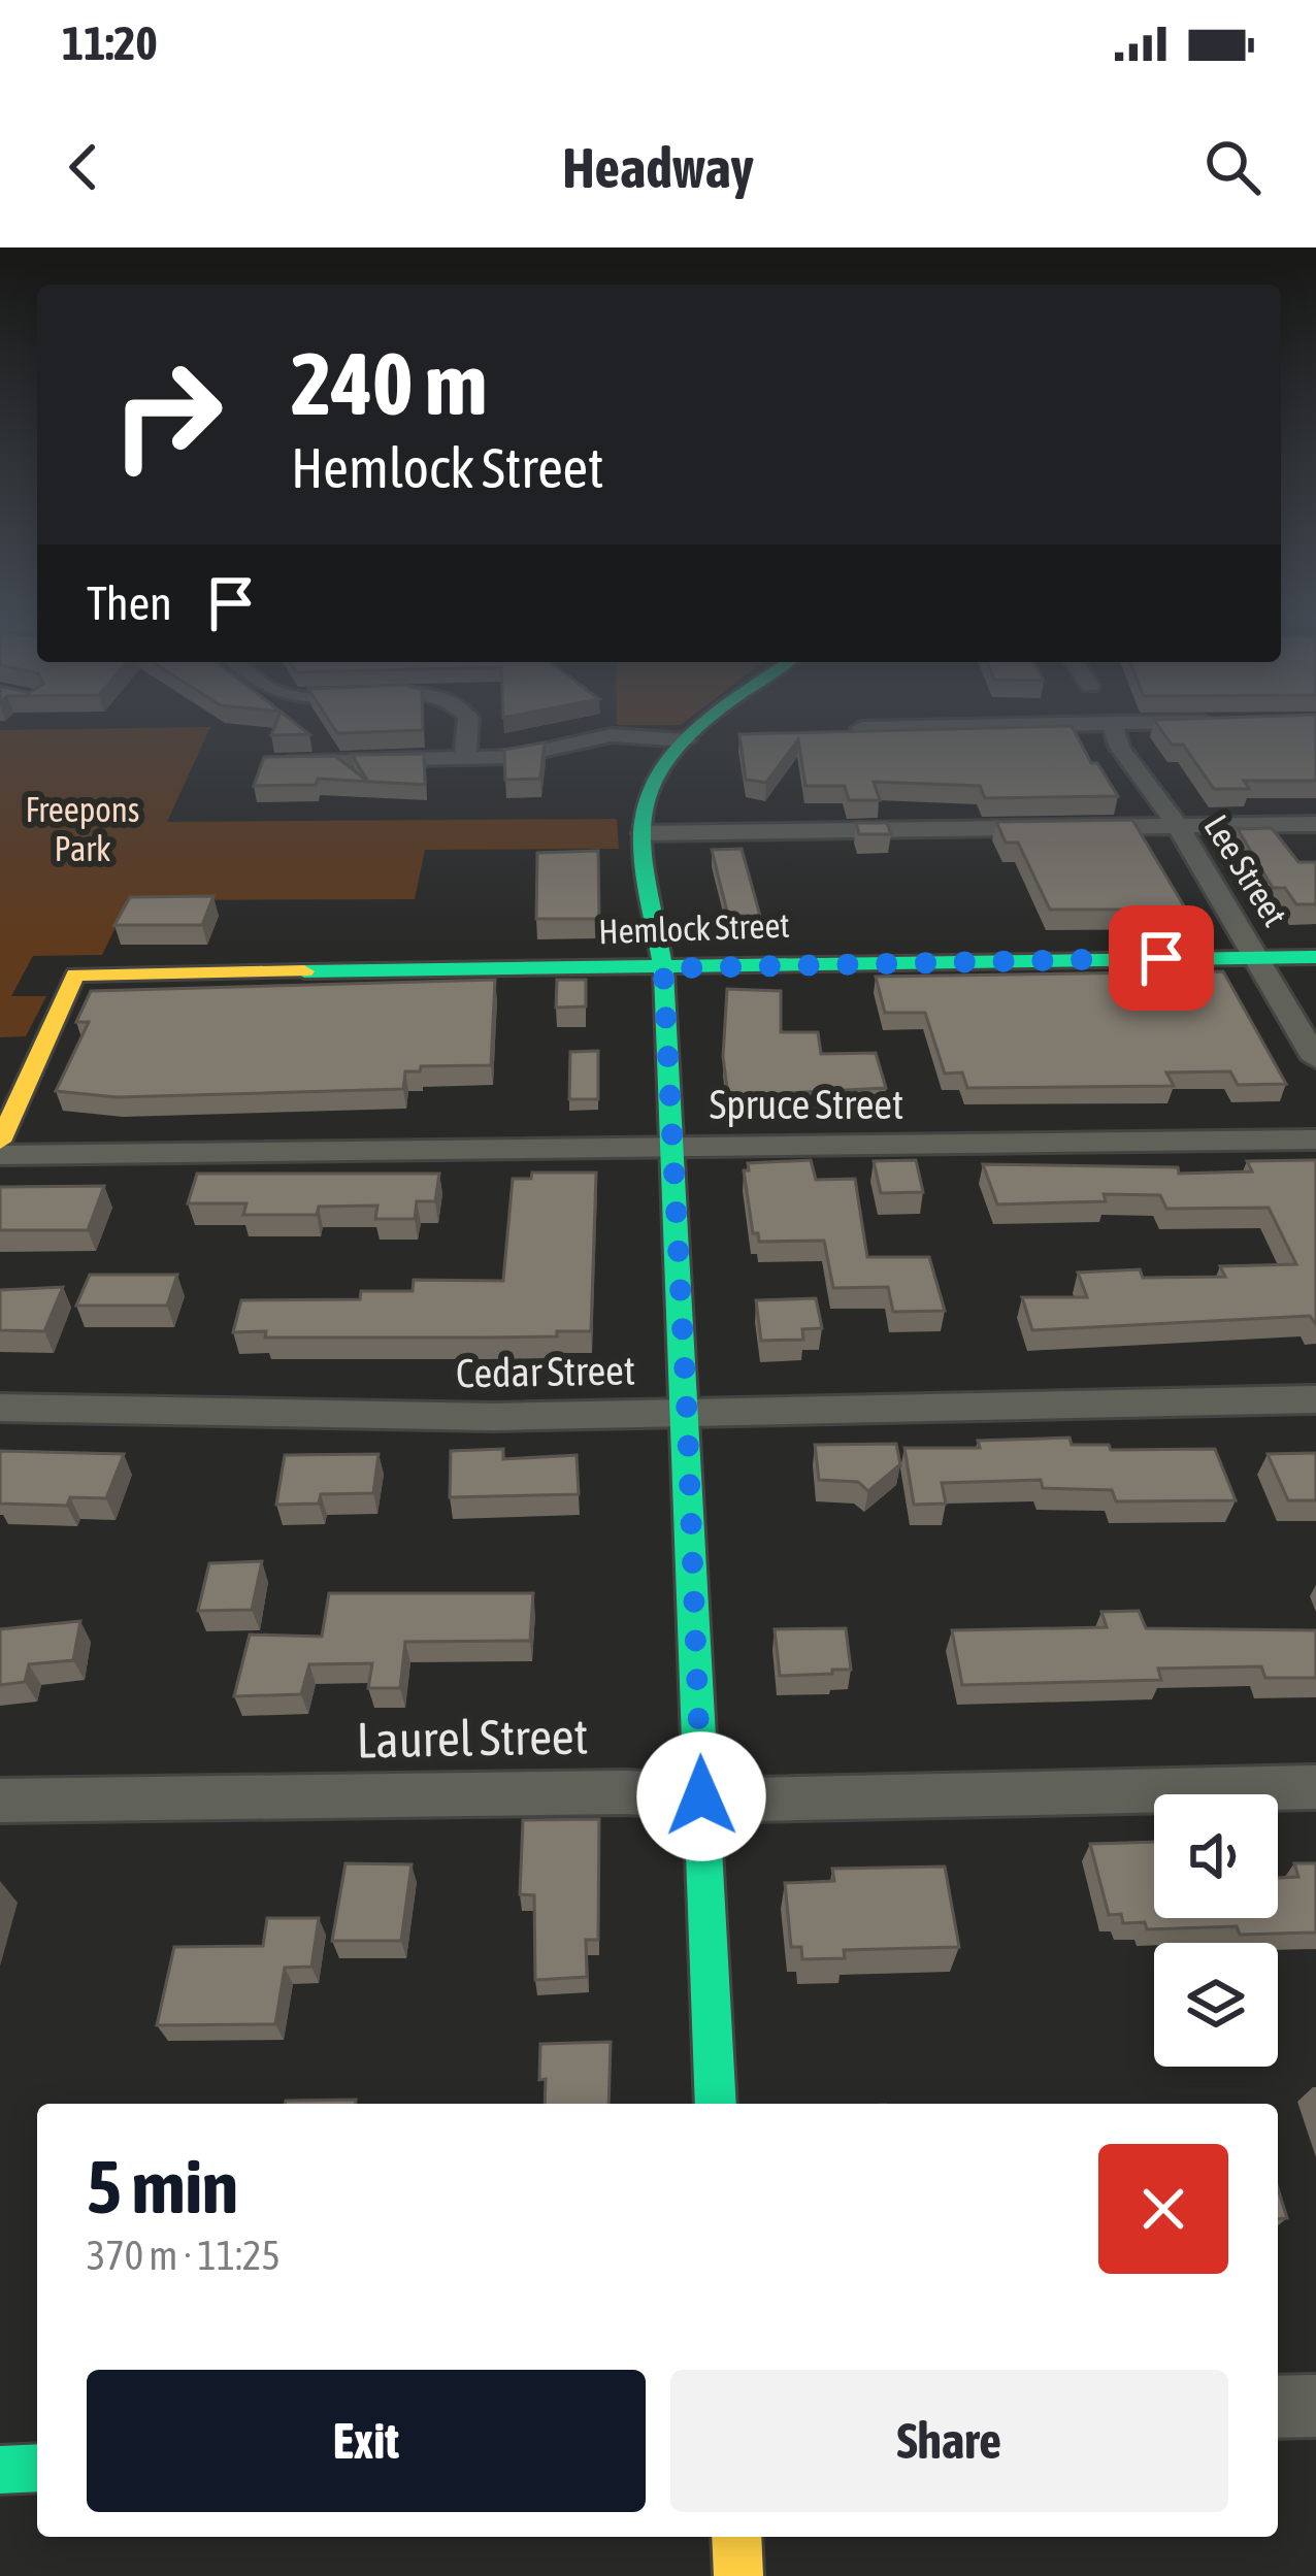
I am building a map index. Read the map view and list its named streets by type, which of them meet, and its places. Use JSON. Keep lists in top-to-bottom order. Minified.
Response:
{"streets":{"street":["Lee Street","Hemlock Street","Spruce Street","Cedar Street","Laurel Street"]},"crossings":[["Lee Street","Hemlock Street"]],"parks":["Freepons Park"],"page":{"status":"11:20","header":"Headway","turn":["240 m","Hemlock Street"],"then":"Then","heading":["5 min","370 m · 11:25"],"buttons":["Exit","Share"]}}
